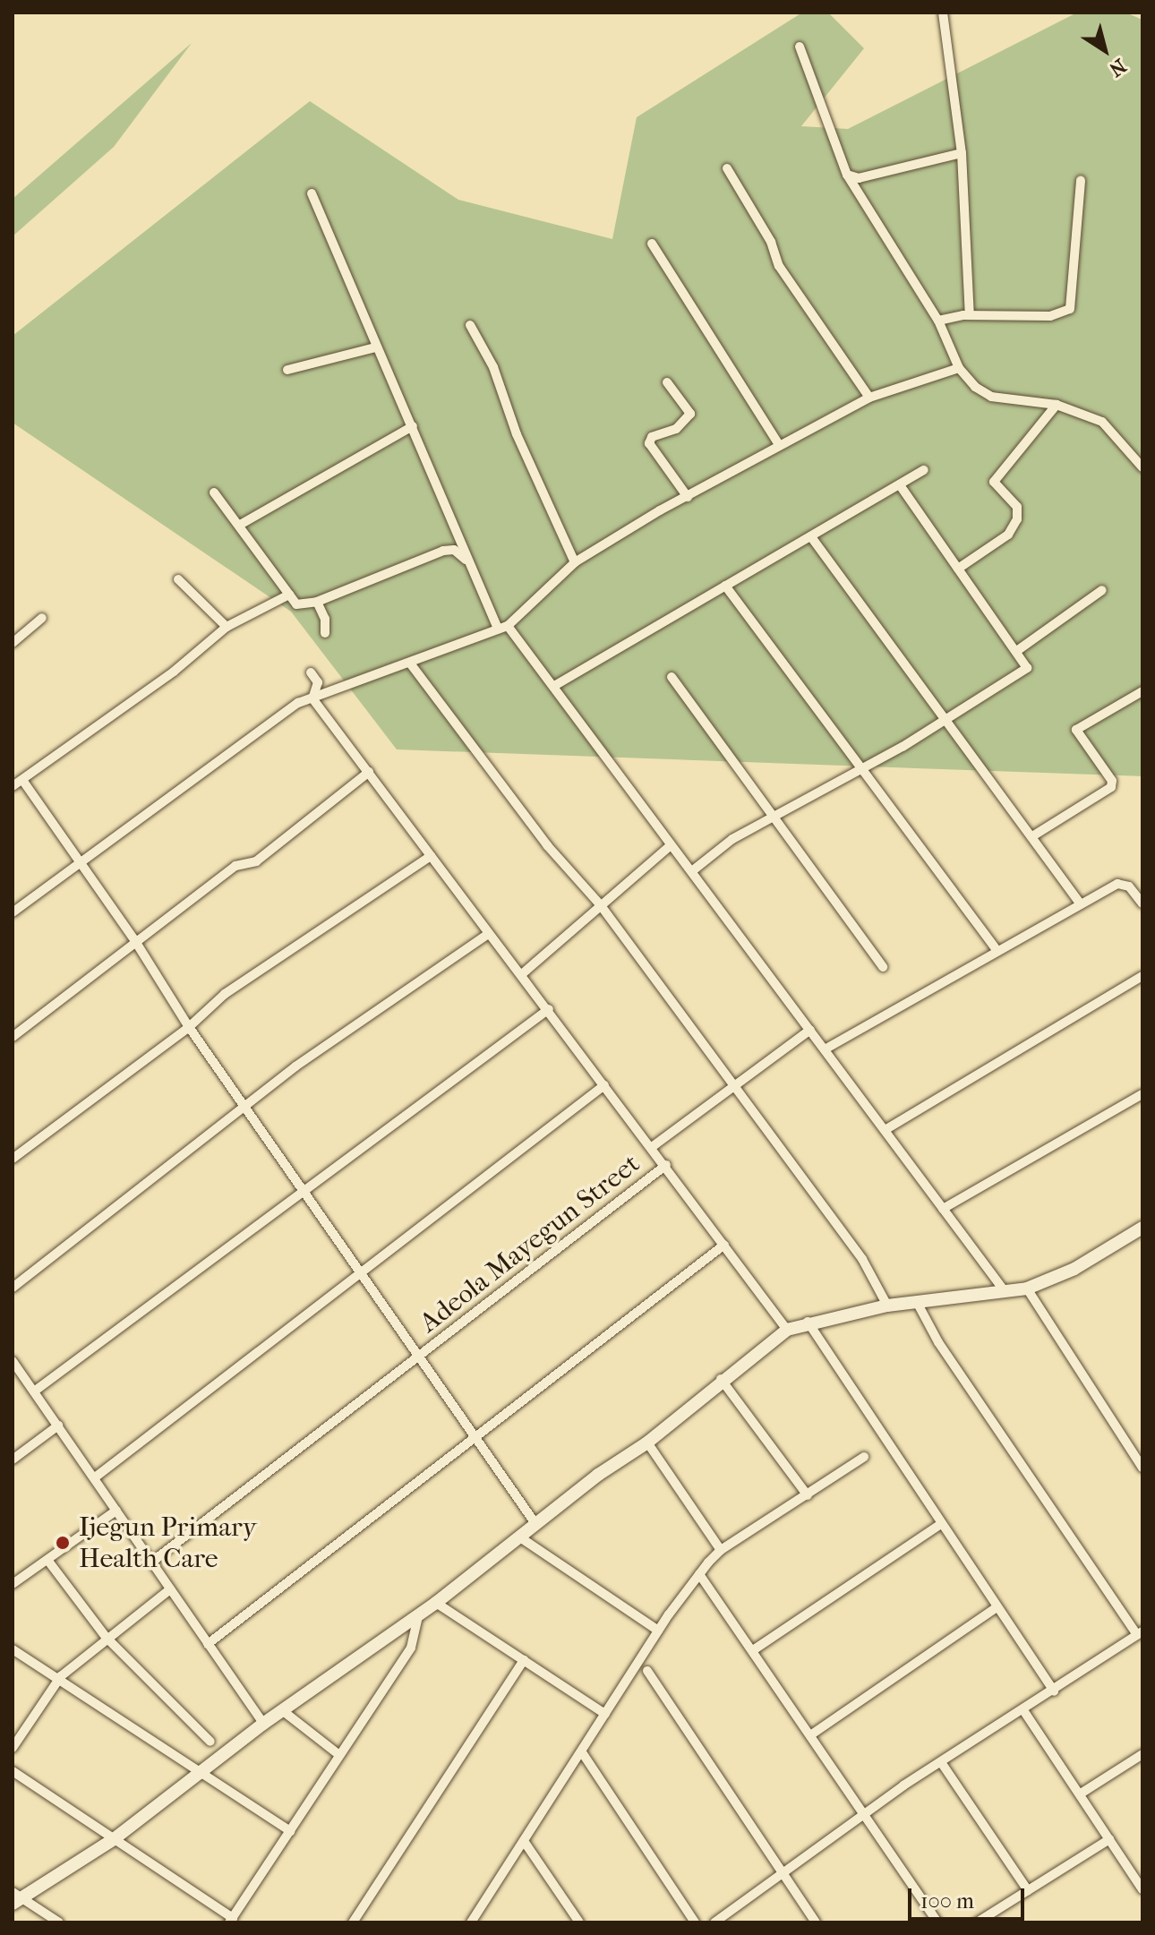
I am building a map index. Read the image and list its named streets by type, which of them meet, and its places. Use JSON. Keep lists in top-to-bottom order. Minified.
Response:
{"streets":{"street":["Adeola Mayegun Street"]},"places":["Ijegun Primary Health Care"],"scale_bar":"100 m","north":"bottom right"}
